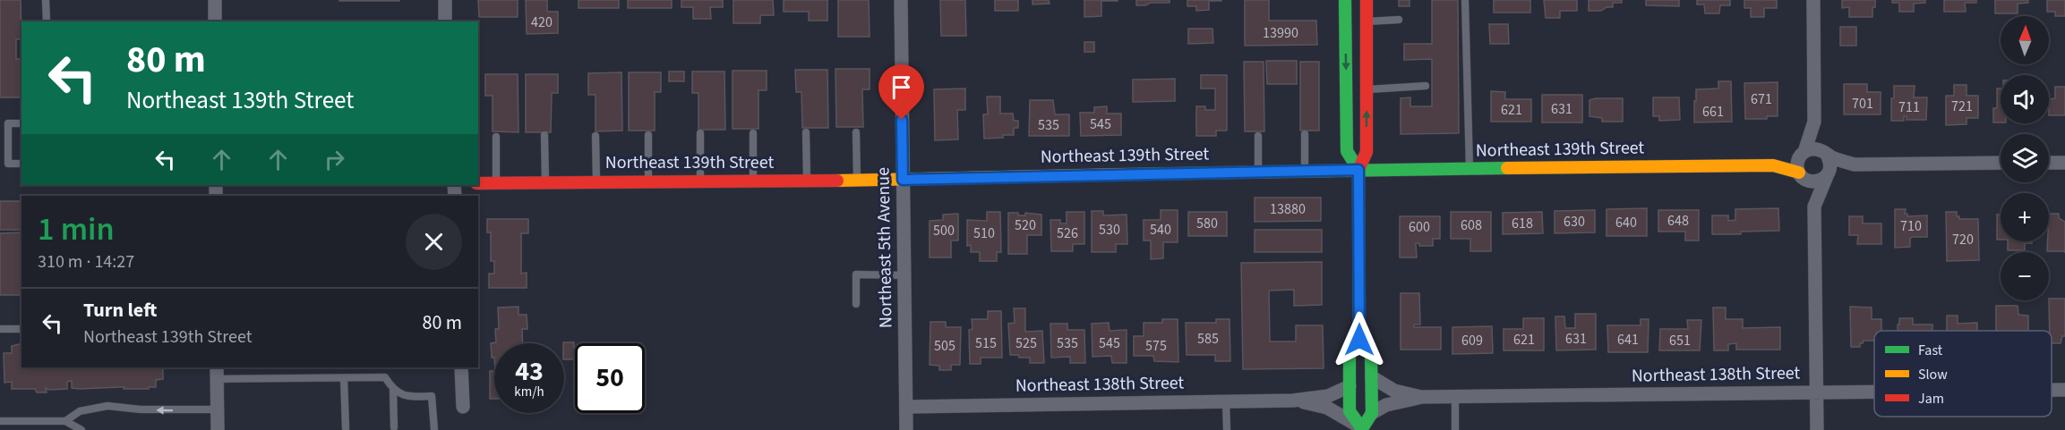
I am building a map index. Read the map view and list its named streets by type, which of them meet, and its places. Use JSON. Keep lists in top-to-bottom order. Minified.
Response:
{"streets":{"street":["Northeast 139th Street","Northeast 5th Avenue","Northeast 138th Street"]},"crossings":[["Northeast 139th Street","Northeast 5th Avenue"],["Northeast 5th Avenue","Northeast 138th Street"]],"house_numbers":["420","13990","671","701","721","711","631","621","661","545","535","13880","648","630","640","580","618","520","608","710","600","530","540","500","510","526","720","585","631","621","641","609","651","515","525","535","545","505","575"],"legend":["Fast","Slow","Jam"],"north":"top","page":{"map_buttons":["+","−"],"turn":["80 m","Northeast 139th Street"],"heading":["1 min","310 m · 14:27"],"list":[{"name":"Turn left","note":"Northeast 139th Street","value":"80 m"}],"speed":"43 km/h","limit":"50"}}
